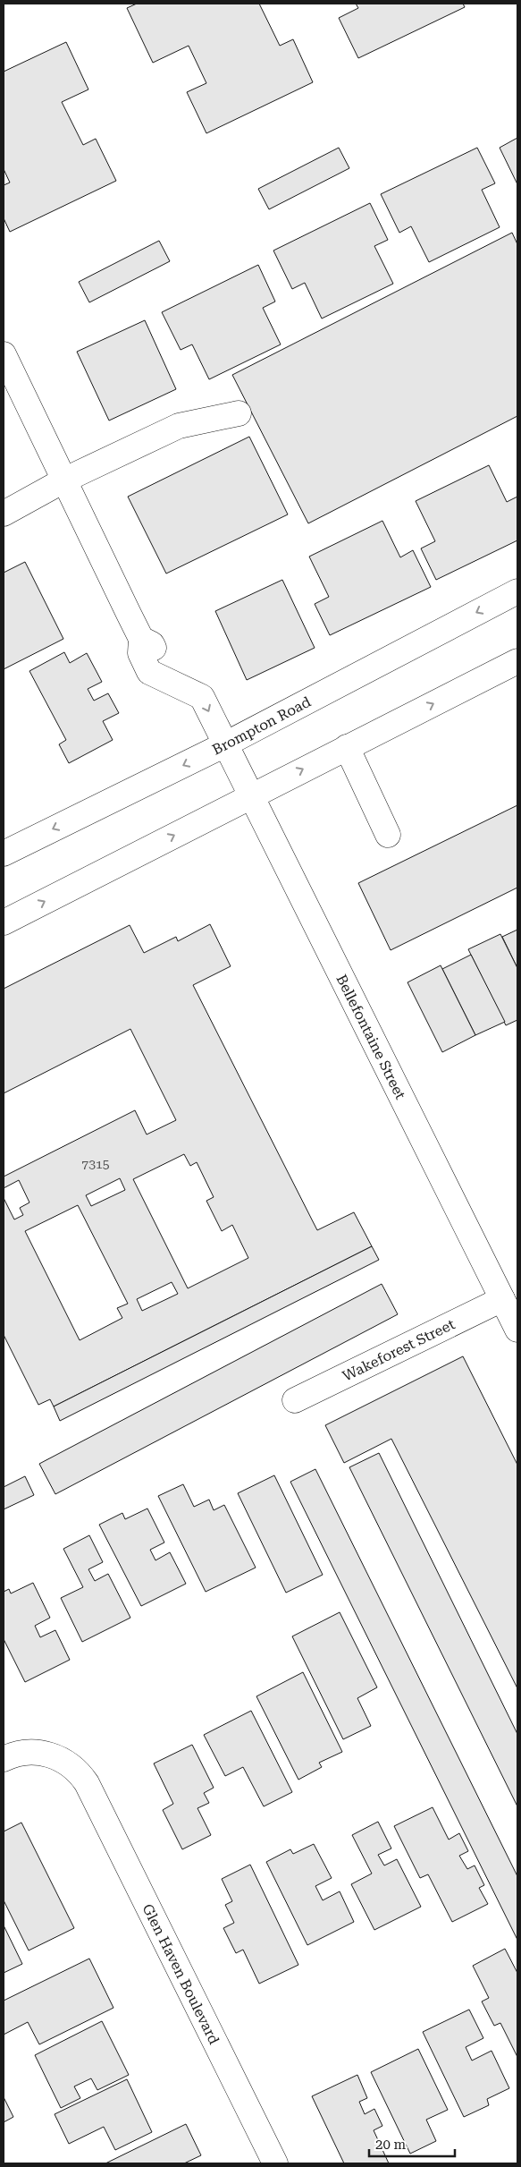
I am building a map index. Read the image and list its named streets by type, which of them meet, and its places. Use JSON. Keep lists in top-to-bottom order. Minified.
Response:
{"streets":{"street":["Brompton Road","Bellefontaine Street","Wakeforest Street","Glen Haven Boulevard"]},"crossings":[["Brompton Road","Bellefontaine Street"],["Bellefontaine Street","Wakeforest Street"]],"house_numbers":["7315"],"scale_bar":"20 m"}
